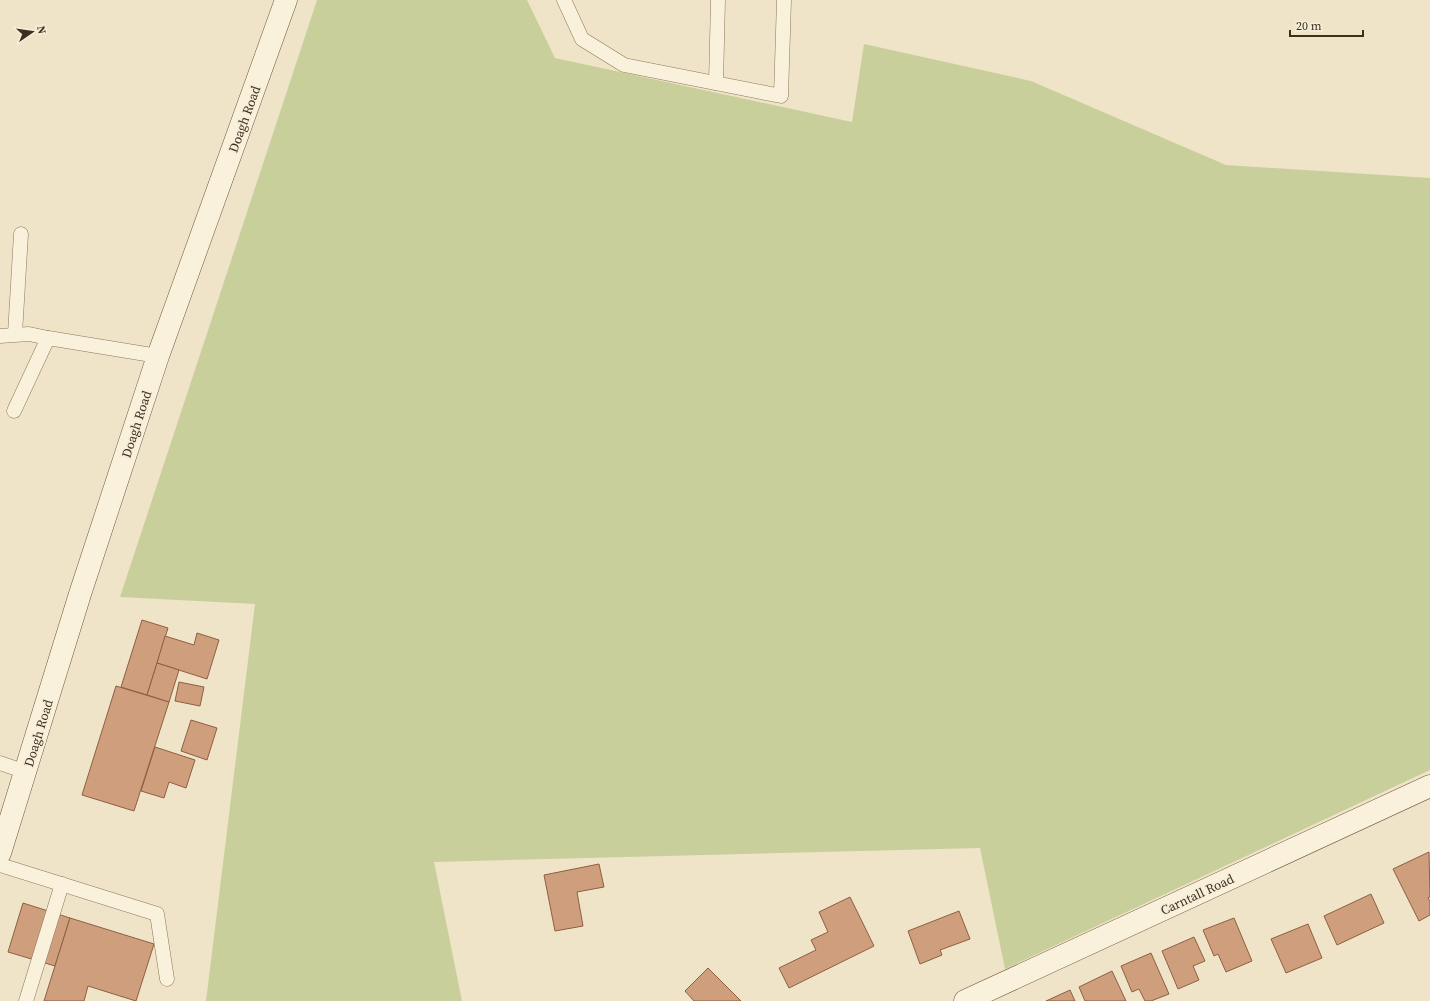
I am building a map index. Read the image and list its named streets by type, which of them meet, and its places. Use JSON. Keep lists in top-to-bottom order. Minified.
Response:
{"streets":{"main road":["Doagh Road","Carntall Road"]},"scale_bar":"20 m","north":"right"}
